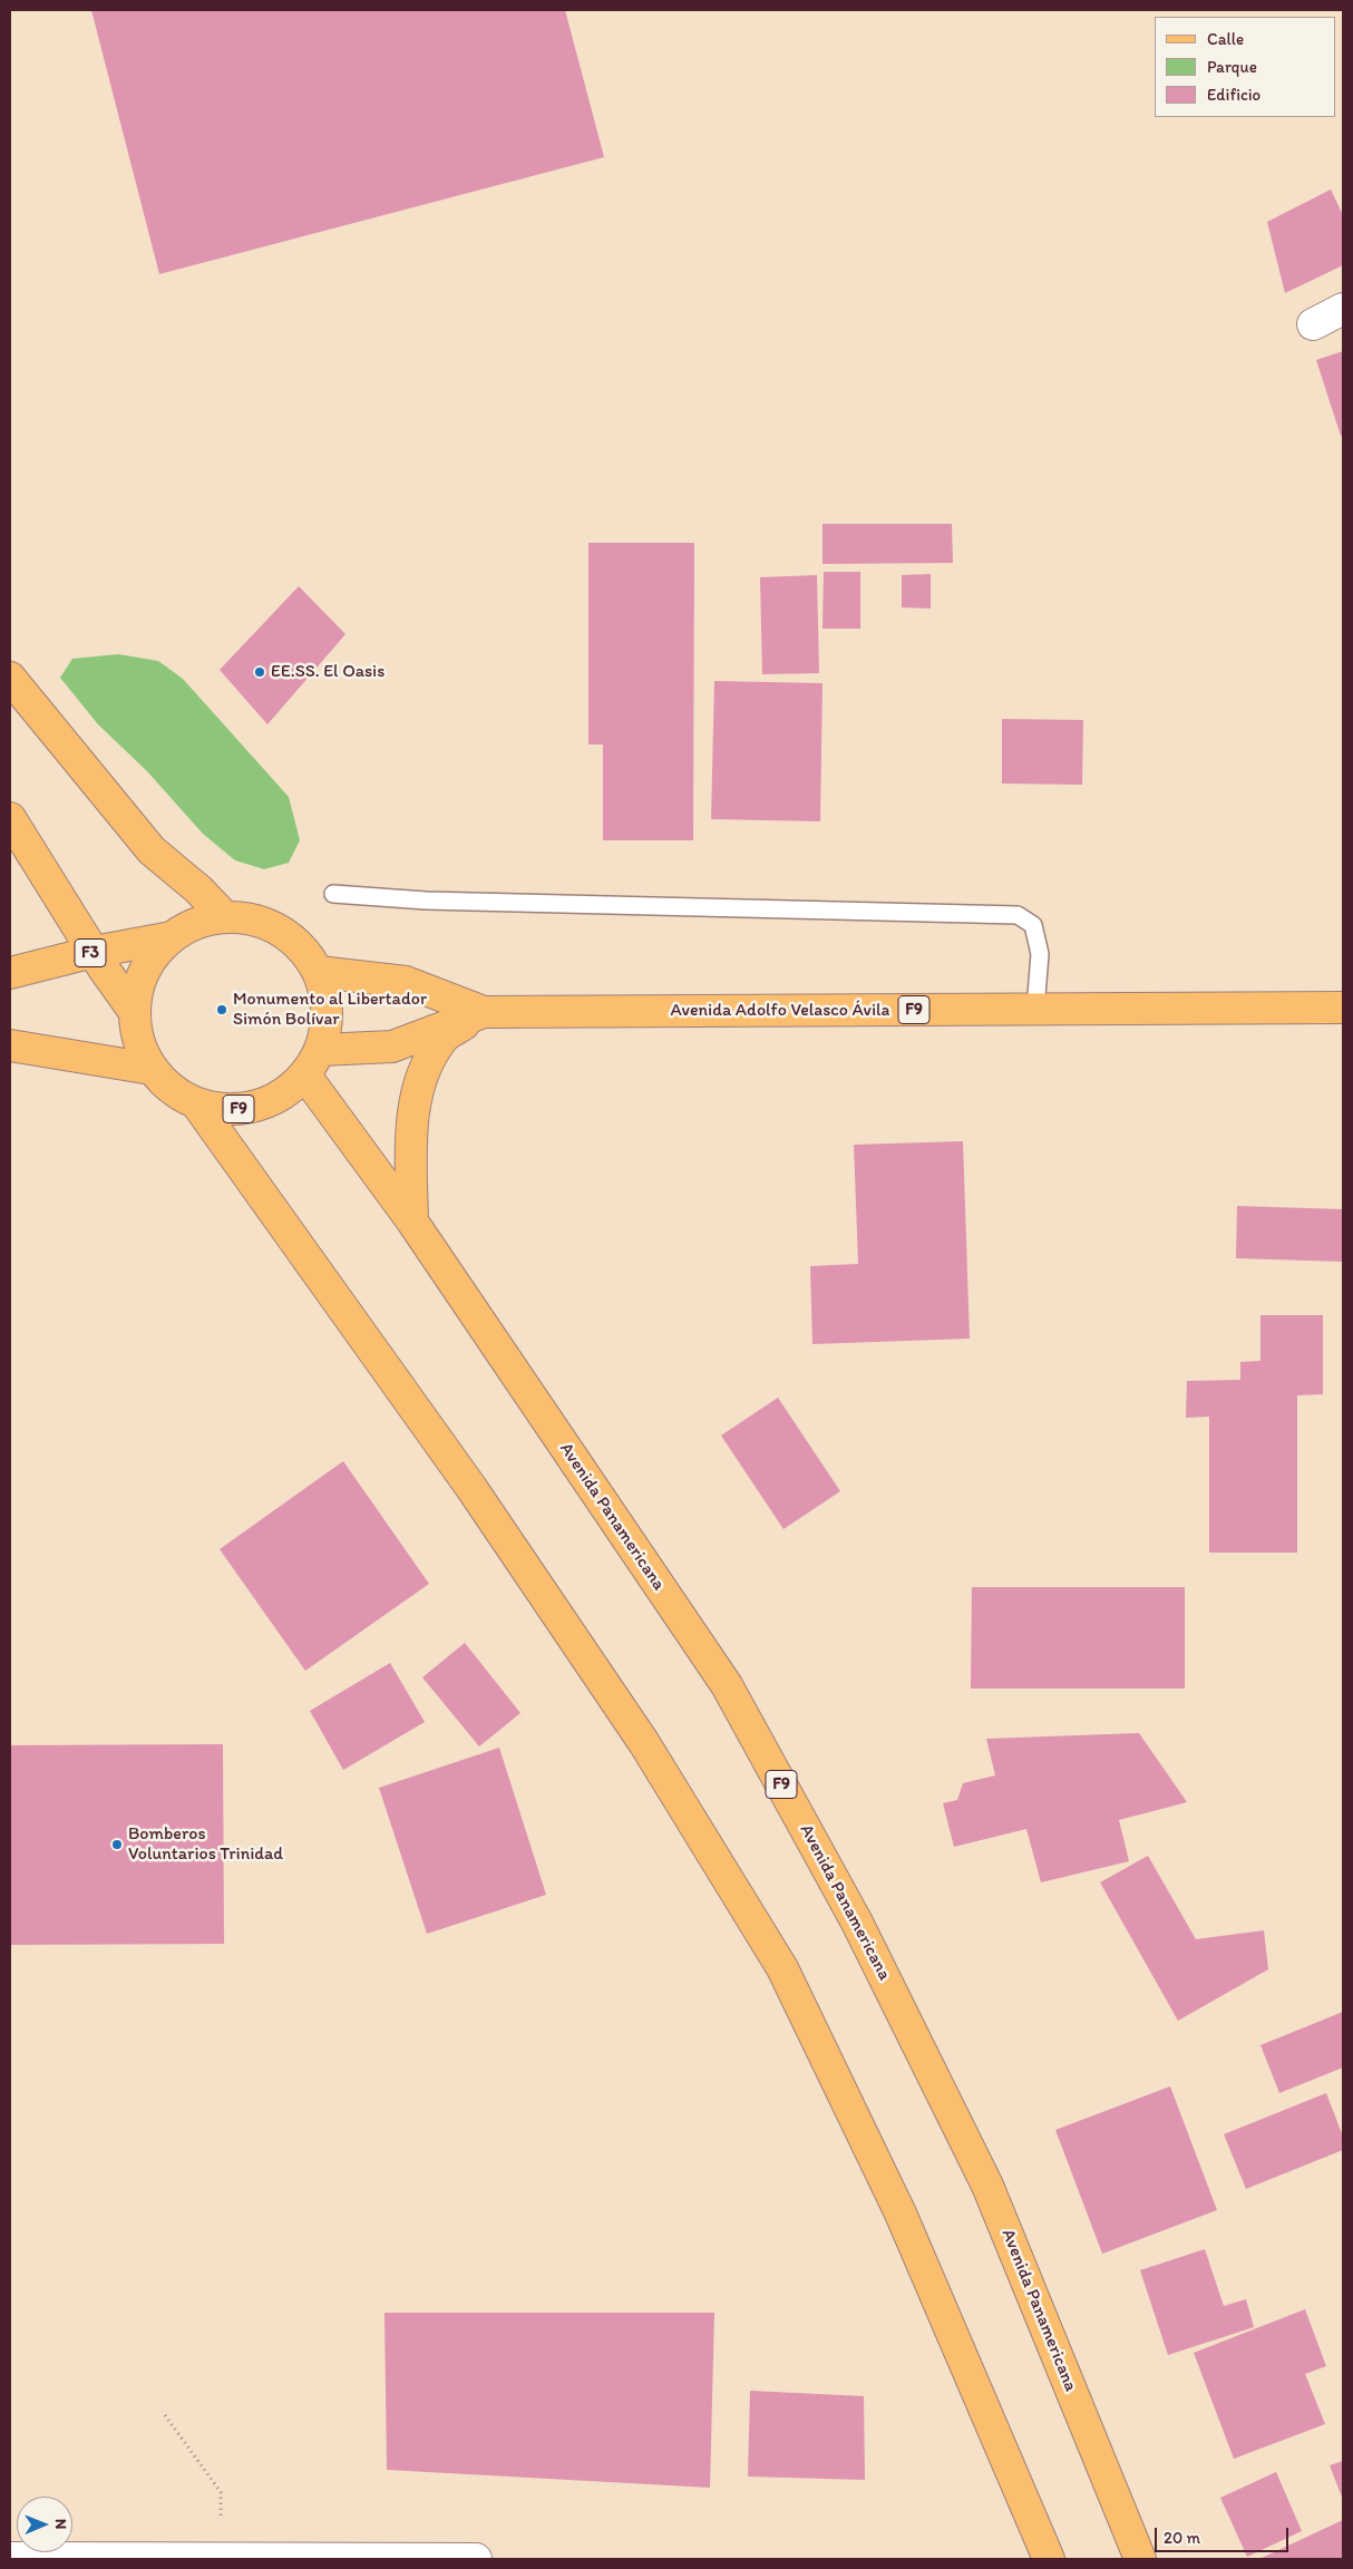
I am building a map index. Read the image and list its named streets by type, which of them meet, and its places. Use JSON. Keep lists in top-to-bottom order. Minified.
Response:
{"streets":{"main road":["F3","F9","Avenida Adolfo Velasco Ávila","Avenida Panamericana"]},"crossings":[["F3","F9"],["F3","Avenida Adolfo Velasco Ávila"],["F3","Avenida Panamericana"],["F9","Avenida Adolfo Velasco Ávila"],["F9","Avenida Panamericana"],["Avenida Adolfo Velasco Ávila","Avenida Panamericana"]],"places":["EE.SS. El Oasis","Monumento al Libertador Simón Bolívar","Bomberos Voluntarios Trinidad"],"legend":["Calle","Parque","Edificio"],"scale_bar":"20 m","north":"right"}
